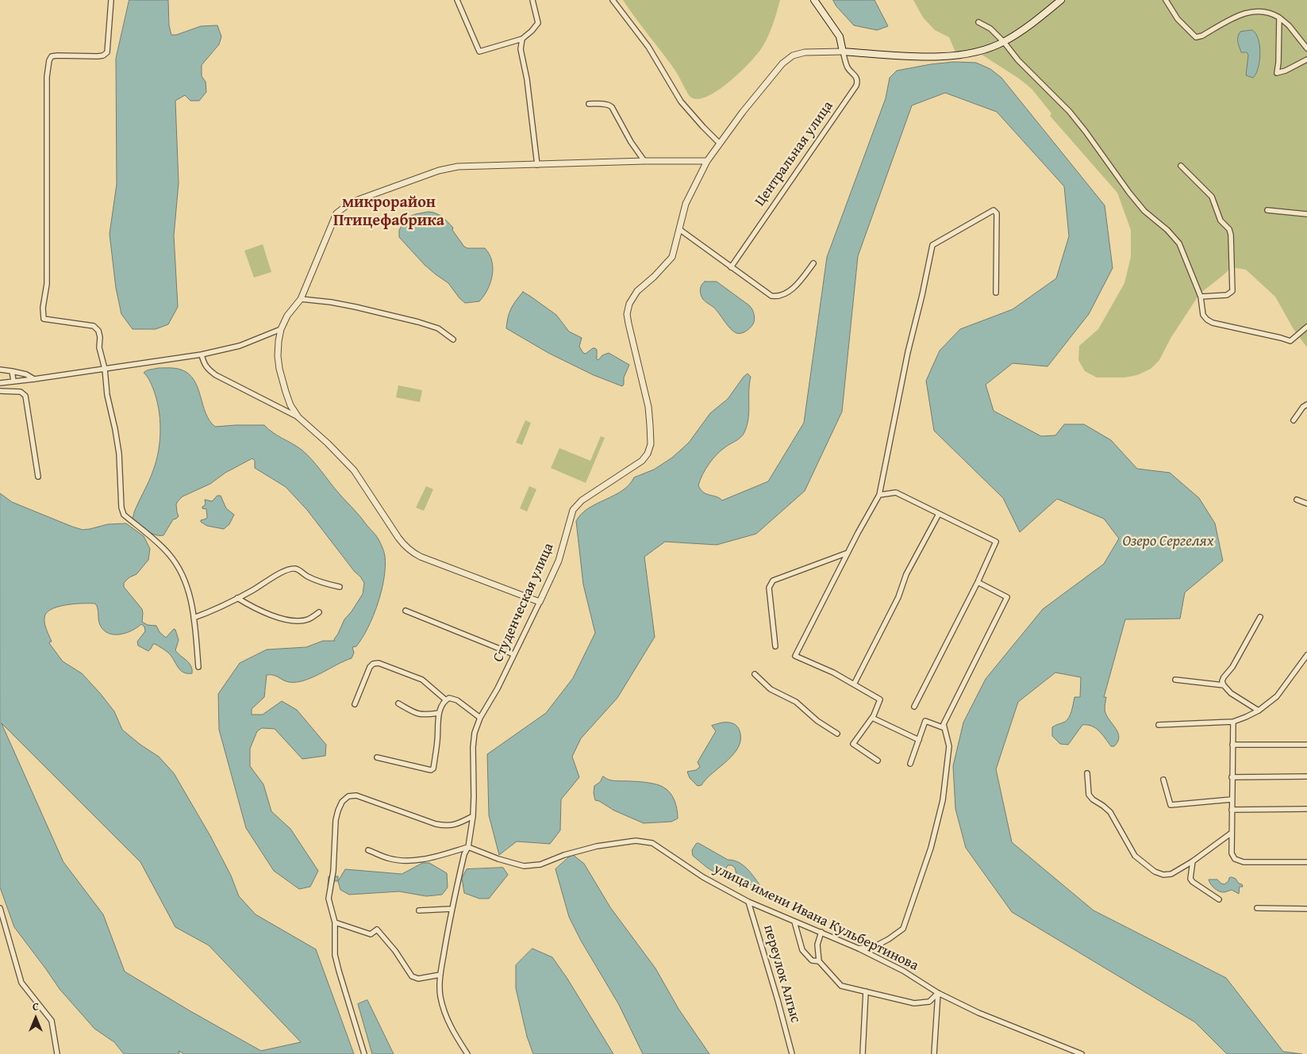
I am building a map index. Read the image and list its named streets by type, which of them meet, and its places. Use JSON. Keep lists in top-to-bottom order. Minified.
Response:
{"streets":{"street":["Центральная улица","Студенческая улица","улица имени Ивана Кульбертинова","переулок Алгыс"]},"crossings":[["Центральная улица","Студенческая улица"],["Студенческая улица","улица имени Ивана Кульбертинова"],["улица имени Ивана Кульбертинова","переулок Алгыс"]],"districts":["микрорайон Птицефабрика"],"water":["Озеро Сергелях"],"north":"top"}
